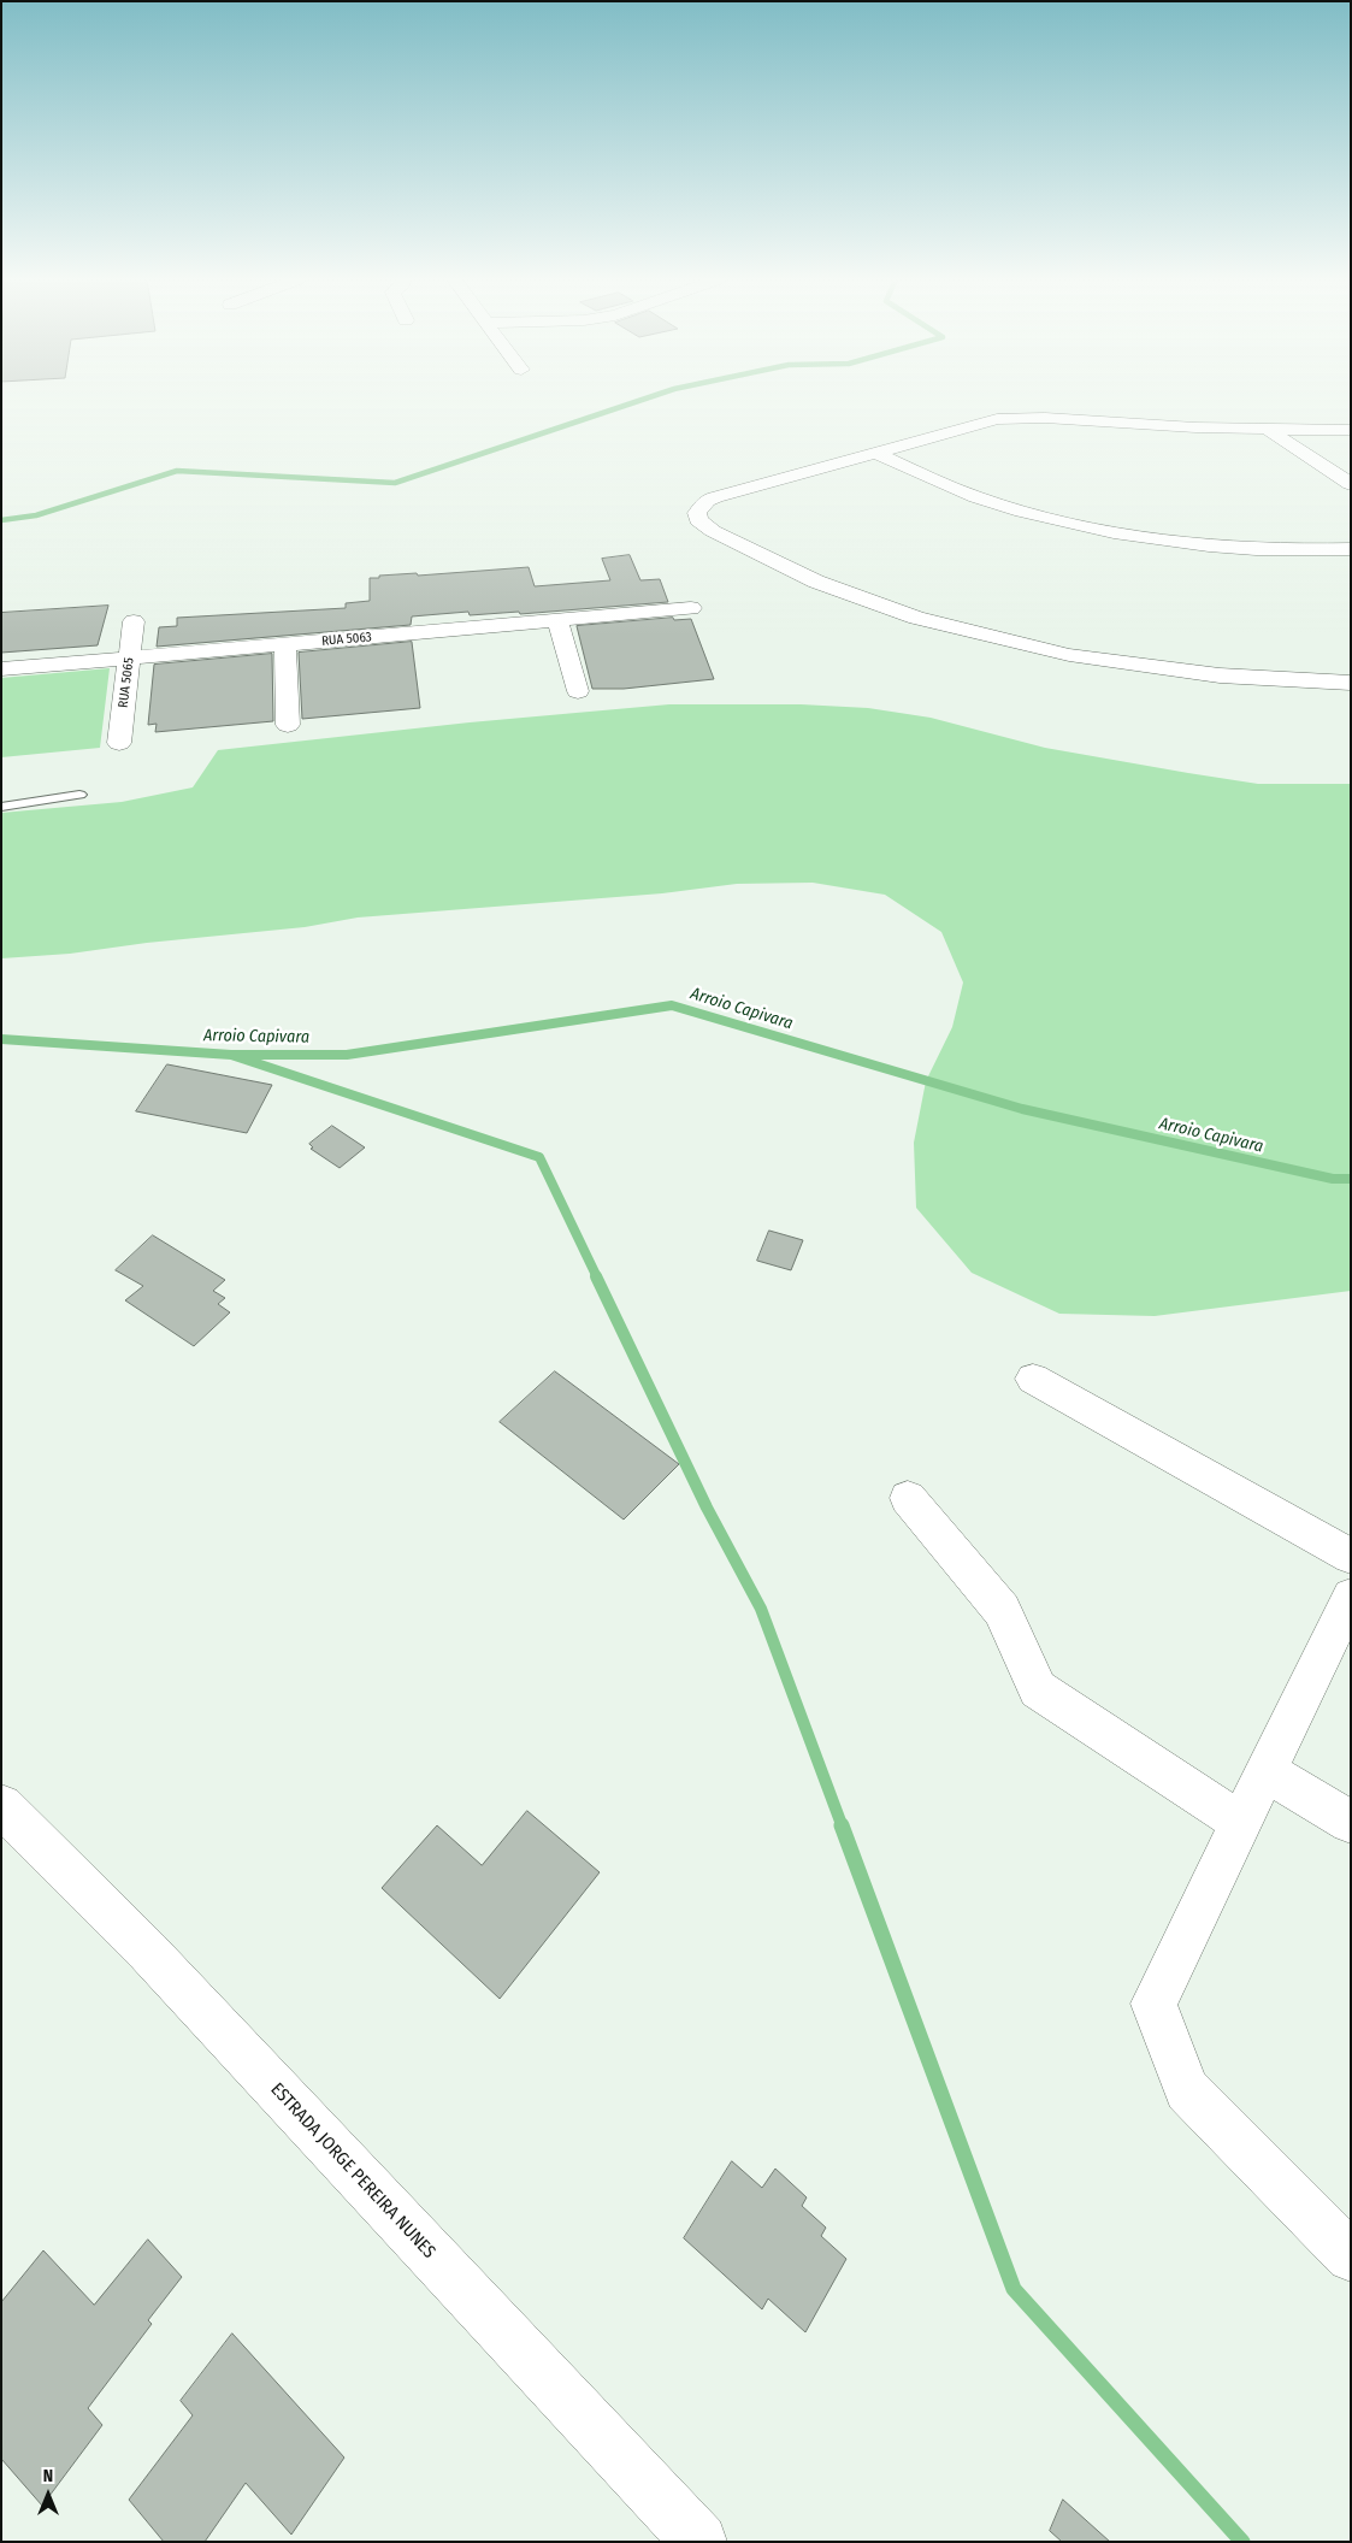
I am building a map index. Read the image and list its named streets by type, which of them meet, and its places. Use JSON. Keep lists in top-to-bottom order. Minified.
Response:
{"streets":{"street":["RUA 5063","RUA 5065","ESTRADA JORGE PEREIRA NUNES"]},"crossings":[["RUA 5063","RUA 5065"]],"water":["Arroio Capivara"],"north":"top"}
